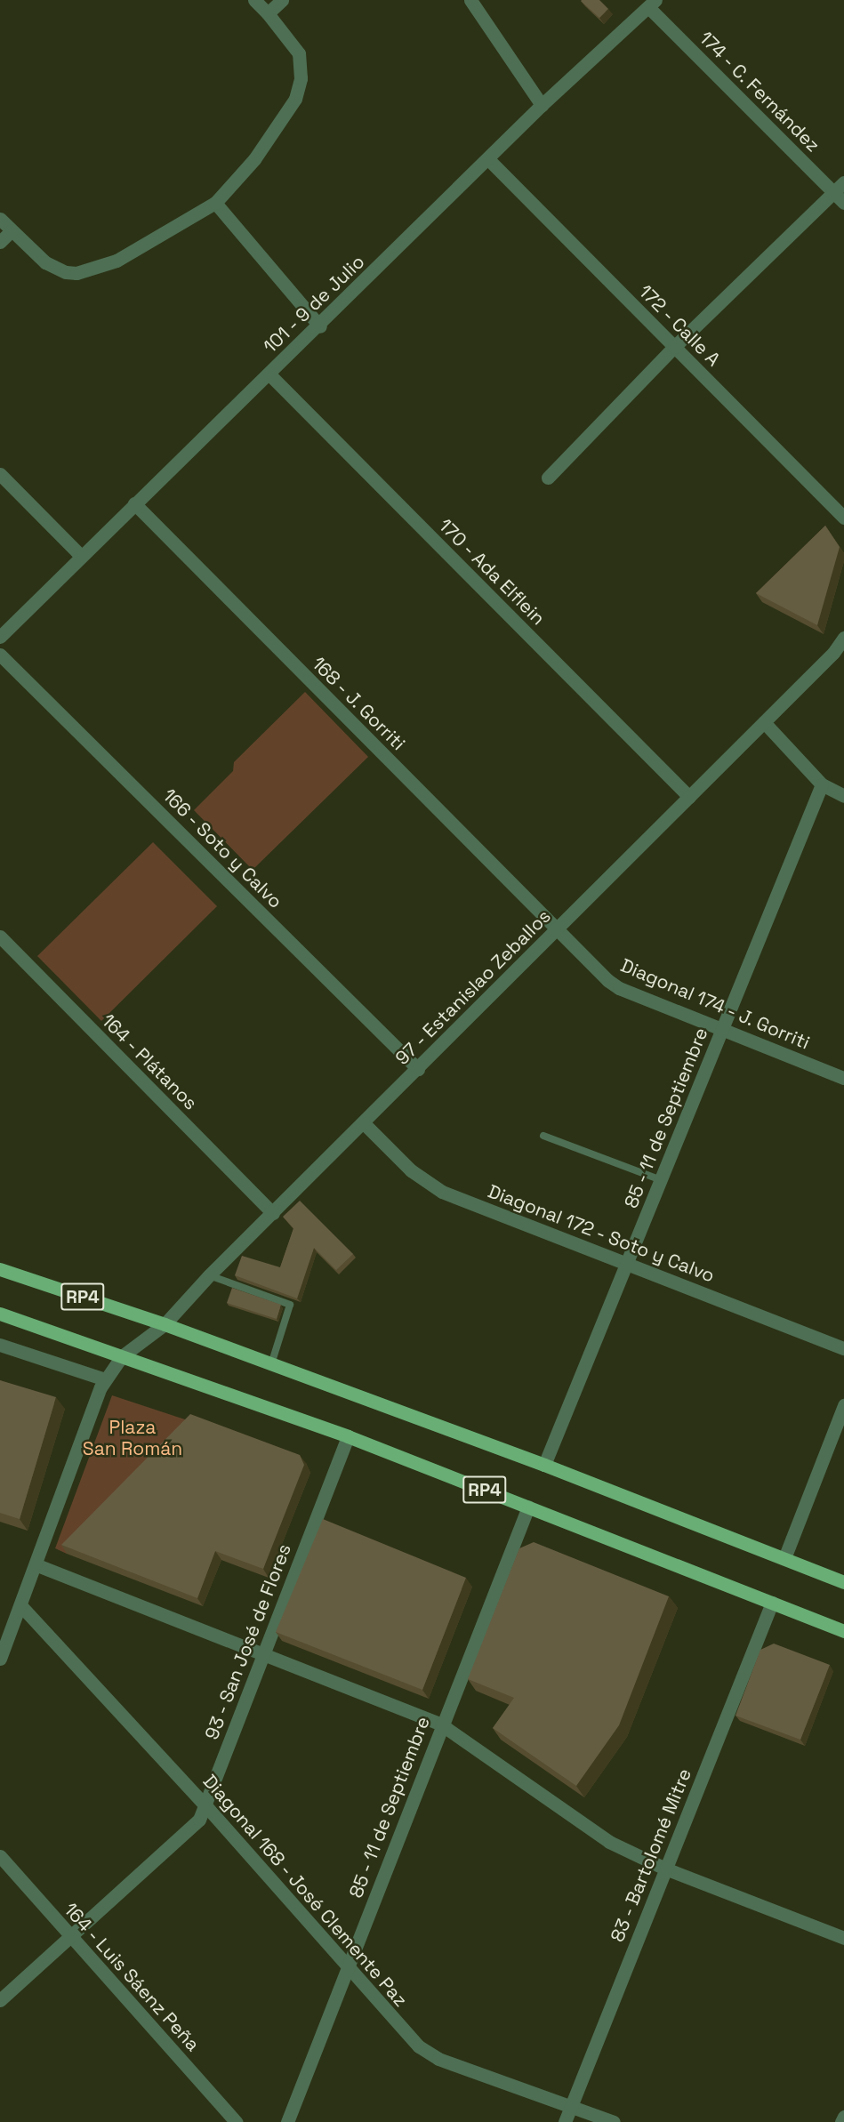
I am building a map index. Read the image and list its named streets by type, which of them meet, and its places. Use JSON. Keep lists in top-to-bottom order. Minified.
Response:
{"streets":{"main road":["RP4"],"street":["174 - C. Fernández","101 - 9 de Julio","172 - Calle A","170 - Ada Elflein","168 - J. Gorriti","166 - Soto y Calvo","97 - Estanislao Zeballos","Diagonal 174 - J. Gorriti","164 - Plátanos","85 - 11 de Septiembre","Diagonal 172 - Soto y Calvo","93 - San José de Flores","83 - Bartolomé Mitre","Diagonal 168 - José Clemente Paz","164 - Luis Sáenz Peña"]},"crossings":[["174 - C. Fernández","101 - 9 de Julio"],["101 - 9 de Julio","172 - Calle A"],["101 - 9 de Julio","170 - Ada Elflein"],["101 - 9 de Julio","168 - J. Gorriti"],["170 - Ada Elflein","97 - Estanislao Zeballos"],["168 - J. Gorriti","97 - Estanislao Zeballos"],["168 - J. Gorriti","Diagonal 174 - J. Gorriti"],["166 - Soto y Calvo","97 - Estanislao Zeballos"],["97 - Estanislao Zeballos","Diagonal 174 - J. Gorriti"],["97 - Estanislao Zeballos","164 - Plátanos"],["97 - Estanislao Zeballos","Diagonal 172 - Soto y Calvo"],["97 - Estanislao Zeballos","RP4"],["97 - Estanislao Zeballos","Diagonal 168 - José Clemente Paz"],["Diagonal 174 - J. Gorriti","85 - 11 de Septiembre"],["85 - 11 de Septiembre","Diagonal 172 - Soto y Calvo"],["85 - 11 de Septiembre","RP4"],["85 - 11 de Septiembre","Diagonal 168 - José Clemente Paz"],["RP4","93 - San José de Flores"],["RP4","83 - Bartolomé Mitre"],["93 - San José de Flores","Diagonal 168 - José Clemente Paz"],["93 - San José de Flores","164 - Luis Sáenz Peña"],["83 - Bartolomé Mitre","Diagonal 168 - José Clemente Paz"]],"parks":["Plaza San Román"]}
